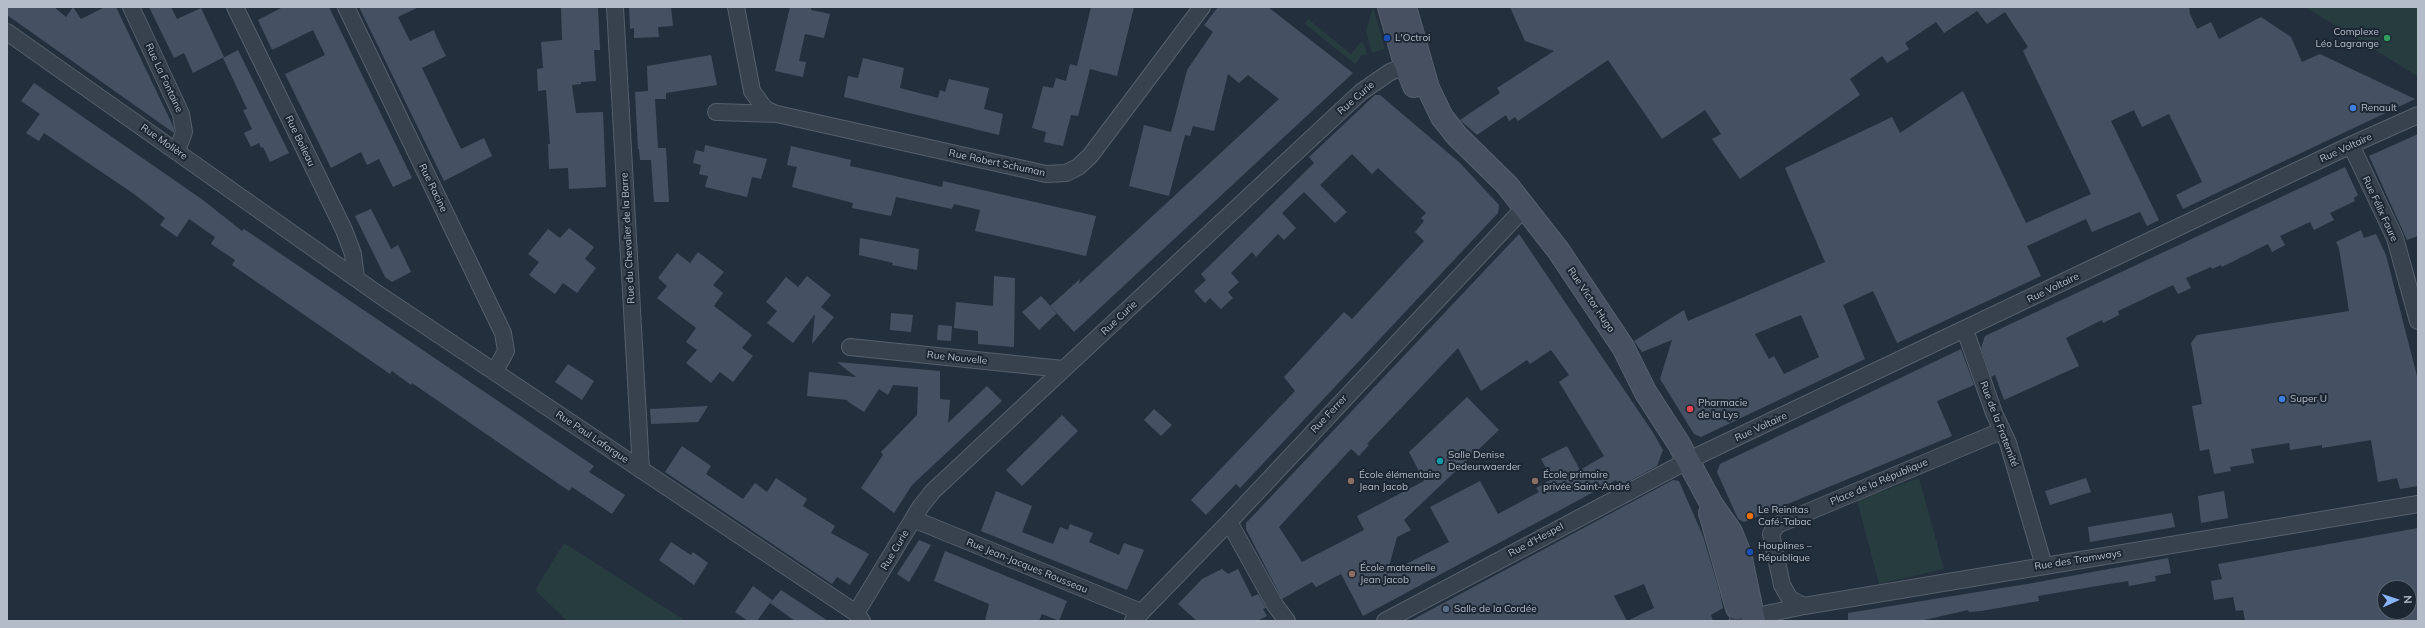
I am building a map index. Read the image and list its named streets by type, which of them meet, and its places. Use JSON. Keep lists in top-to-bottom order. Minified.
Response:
{"streets":{"main road":["Rue Victor Hugo"],"street":["Rue La Fontaine","Rue Curie","Rue Boileau","Rue Molière","Rue Voltaire","Rue Robert Schuman","Rue Racine","Rue Félix Faure","Rue du Chevalier de la Barre","Rue Nouvelle","Rue Ferrer","Rue de la Fraternité","Rue Paul Lafargue","Place de la République","Rue d'Hespel","Rue des Tramways","Rue Jean-Jacques Rousseau"]},"crossings":[["Rue La Fontaine","Rue Molière"],["Rue Curie","Rue Victor Hugo"],["Rue Curie","Rue Nouvelle"],["Rue Curie","Rue Paul Lafargue"],["Rue Curie","Rue Jean-Jacques Rousseau"],["Rue Boileau","Rue Paul Lafargue"],["Rue Molière","Rue Paul Lafargue"],["Rue Voltaire","Rue Félix Faure"],["Rue Voltaire","Rue Victor Hugo"],["Rue Voltaire","Rue de la Fraternité"],["Rue Voltaire","Rue d'Hespel"],["Rue Racine","Rue Paul Lafargue"],["Rue du Chevalier de la Barre","Rue Paul Lafargue"],["Rue Victor Hugo","Rue Ferrer"],["Rue Victor Hugo","Rue d'Hespel"],["Rue Victor Hugo","Rue des Tramways"],["Rue Ferrer","Rue Jean-Jacques Rousseau"],["Rue de la Fraternité","Place de la République"],["Rue de la Fraternité","Rue des Tramways"],["Place de la République","Rue des Tramways"]],"places":["L'Octroi","Complexe Léo Lagrange","Renault","Super U","Pharmacie de la Lys","Salle Denise Dedeurwaerder","École élémentaire Jean Jacob","École primaire privée Saint-André","Le Reinitas Café-Tabac","Houplines – République","École maternelle Jean Jacob","Salle de la Cordée"],"north":"right"}
